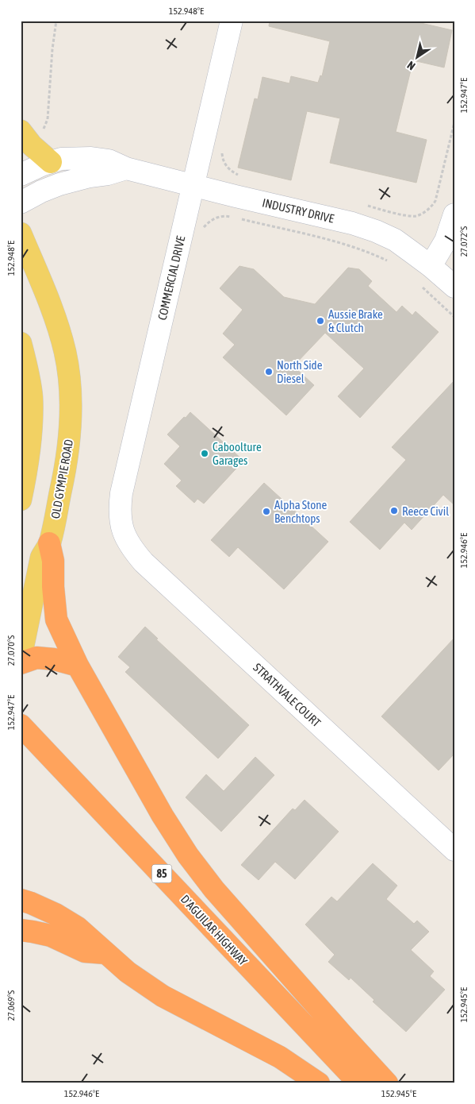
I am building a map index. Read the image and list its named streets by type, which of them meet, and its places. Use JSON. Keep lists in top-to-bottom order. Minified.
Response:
{"streets":{"highway":["85","D'AGUILAR HIGHWAY"],"main road":["OLD GYMPIE ROAD"],"street":["INDUSTRY DRIVE","COMMERCIAL DRIVE","STRATHVALE COURT"]},"crossings":[["INDUSTRY DRIVE","COMMERCIAL DRIVE"],["COMMERCIAL DRIVE","STRATHVALE COURT"]],"places":["Aussie Brake & Clutch","North Side Diesel","Caboolture Garages","Reece Civil","Alpha Stone Benchtops"],"north":"bottom left","coordinates":["152.948°E","152.947°E","27.072°S","152.946°E","27.070°S","152.945°E","27.069°S"]}
